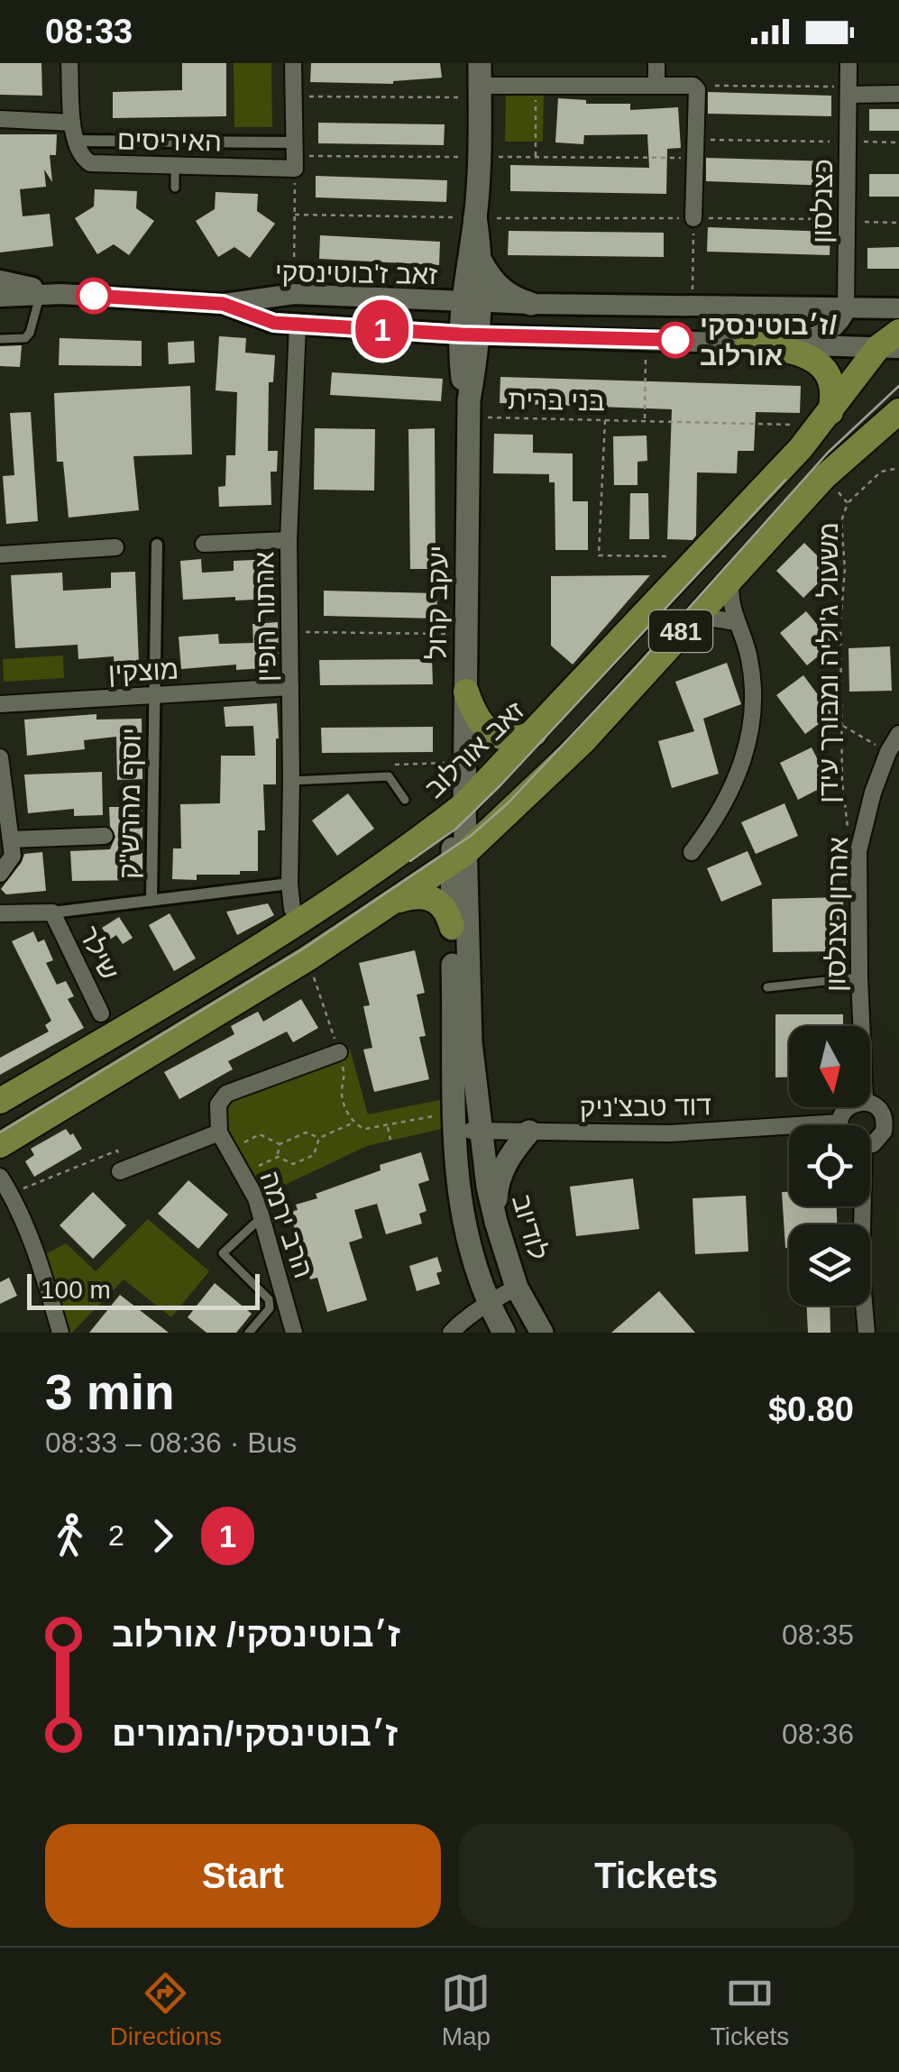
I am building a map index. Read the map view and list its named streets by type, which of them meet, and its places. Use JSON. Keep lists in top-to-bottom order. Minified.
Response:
{"streets":{"main road":["יעקב קרול","481","זאב אורלוב","לודיוב"],"street":["האיריסים","כצנלסון","זאב ז'בוטינסקי","ארתור רופין","מוצקין","יוסף מהרש\"ק","אהרון כצנלסון","שילר","דוד טבצ'ניק","הרב ירמה"],"path":["בני ברית","משעול ג'וליה ומבורך עידן"]},"crossings":[["כצנלסון","זאב ז'בוטינסקי"],["זאב ז'בוטינסקי","יעקב קרול"],["זאב ז'בוטינסקי","ארתור רופין"],["זאב ז'בוטינסקי","זאב אורלוב"],["בני ברית","יעקב קרול"],["בני ברית","זאב אורלוב"],["יעקב קרול","481"],["יעקב קרול","זאב אורלוב"],["יעקב קרול","דוד טבצ'ניק"],["יעקב קרול","לודיוב"],["ארתור רופין","מוצקין"],["481","משעול ג'וליה ומבורך עידן"],["מוצקין","יוסף מהרש\"ק"],["דוד טבצ'ניק","לודיוב"]],"places":["ז׳בוטינסקי/ אורלוב"],"lines":["bus line 1"],"scale_bar":"100 m","north":"bottom","page":{"status":"08:33","on_map":"1","scale":"100 m","heading":["3 min","08:33 – 08:36 · Bus","$0.80"],"legs":["2","1"],"list":[{"name":"ז׳בוטינסקי/ אורלוב","value":"08:35"},{"name":"ז׳בוטינסקי/המורים","value":"08:36"}],"buttons":["Start","Tickets"],"tabs":["Directions","Map","Tickets"]}}
